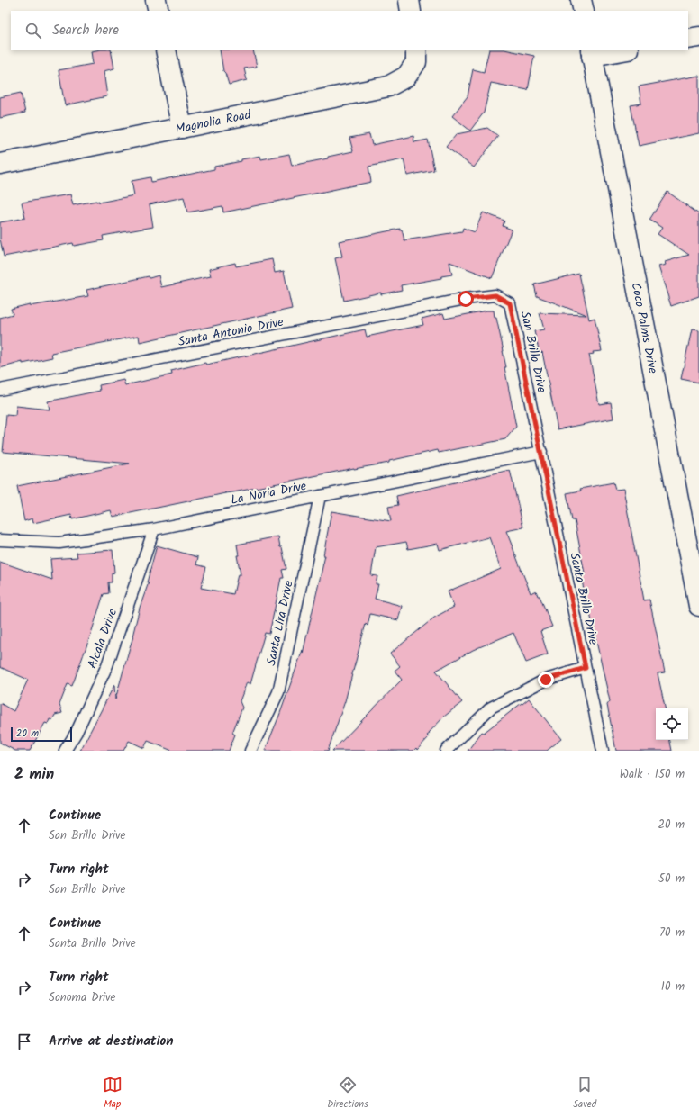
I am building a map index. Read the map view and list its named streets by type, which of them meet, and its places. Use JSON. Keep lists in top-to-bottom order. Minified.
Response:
{"streets":{"street":["Magnolia Road","Coco Palms Drive"],"lane":["Santa Antonio Drive","San Brillo Drive","La Noria Drive","Santa Brillo Drive","Santa Lira Drive","Alcala Drive"]},"crossings":[["Santa Antonio Drive","San Brillo Drive"],["San Brillo Drive","La Noria Drive"],["San Brillo Drive","Santa Brillo Drive"],["La Noria Drive","Santa Brillo Drive"],["La Noria Drive","Santa Lira Drive"],["La Noria Drive","Alcala Drive"]],"scale_bar":"20 m","page":{"search":"Search here","scale":"20 m","heading":["2 min","Walk · 150 m"],"list":[["Continue","San Brillo Drive","20 m"],["Turn right","San Brillo Drive","50 m"],["Continue","Santa Brillo Drive","70 m"],["Turn right","Sonoma Drive","10 m"],"Arrive at destination"],"nav":["Map","Directions","Saved"]}}
